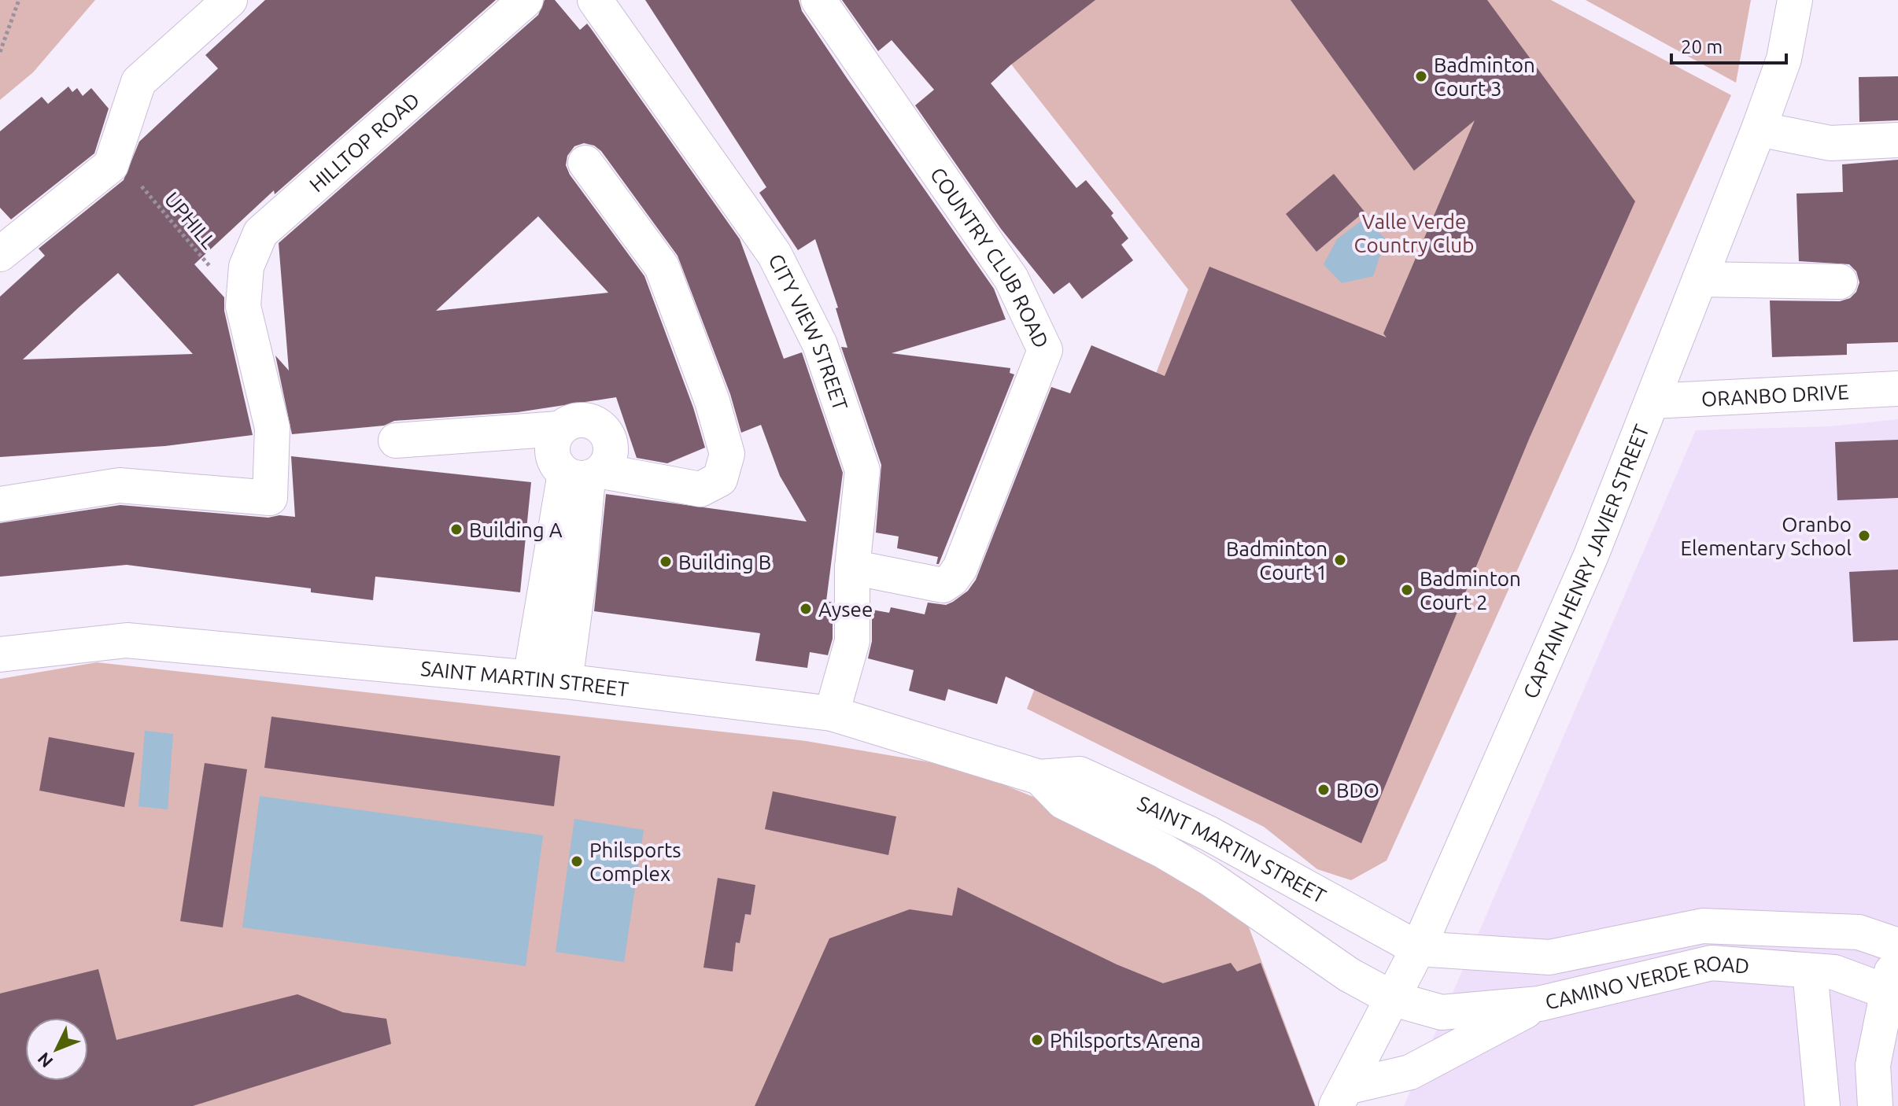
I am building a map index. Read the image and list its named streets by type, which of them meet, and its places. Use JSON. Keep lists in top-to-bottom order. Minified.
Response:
{"streets":{"street":["HILLTOP ROAD","COUNTRY CLUB ROAD","CITY VIEW STREET","ORANBO DRIVE","CAPTAIN HENRY JAVIER STREET","SAINT MARTIN STREET","CAMINO VERDE ROAD"],"path":["UPHILL"]},"crossings":[["HILLTOP ROAD","UPHILL"],["COUNTRY CLUB ROAD","CITY VIEW STREET"],["CITY VIEW STREET","SAINT MARTIN STREET"],["ORANBO DRIVE","CAPTAIN HENRY JAVIER STREET"],["CAPTAIN HENRY JAVIER STREET","SAINT MARTIN STREET"],["CAPTAIN HENRY JAVIER STREET","CAMINO VERDE ROAD"],["SAINT MARTIN STREET","CAMINO VERDE ROAD"]],"parks":["Valle Verde Country Club"],"places":["Badminton Court 3","Building A","Oranbo Elementary School","Badminton Court 1","Building B","Badminton Court 2","Aysee","BDO","Philsports Complex","Philsports Arena"],"scale_bar":"20 m","north":"bottom left"}
